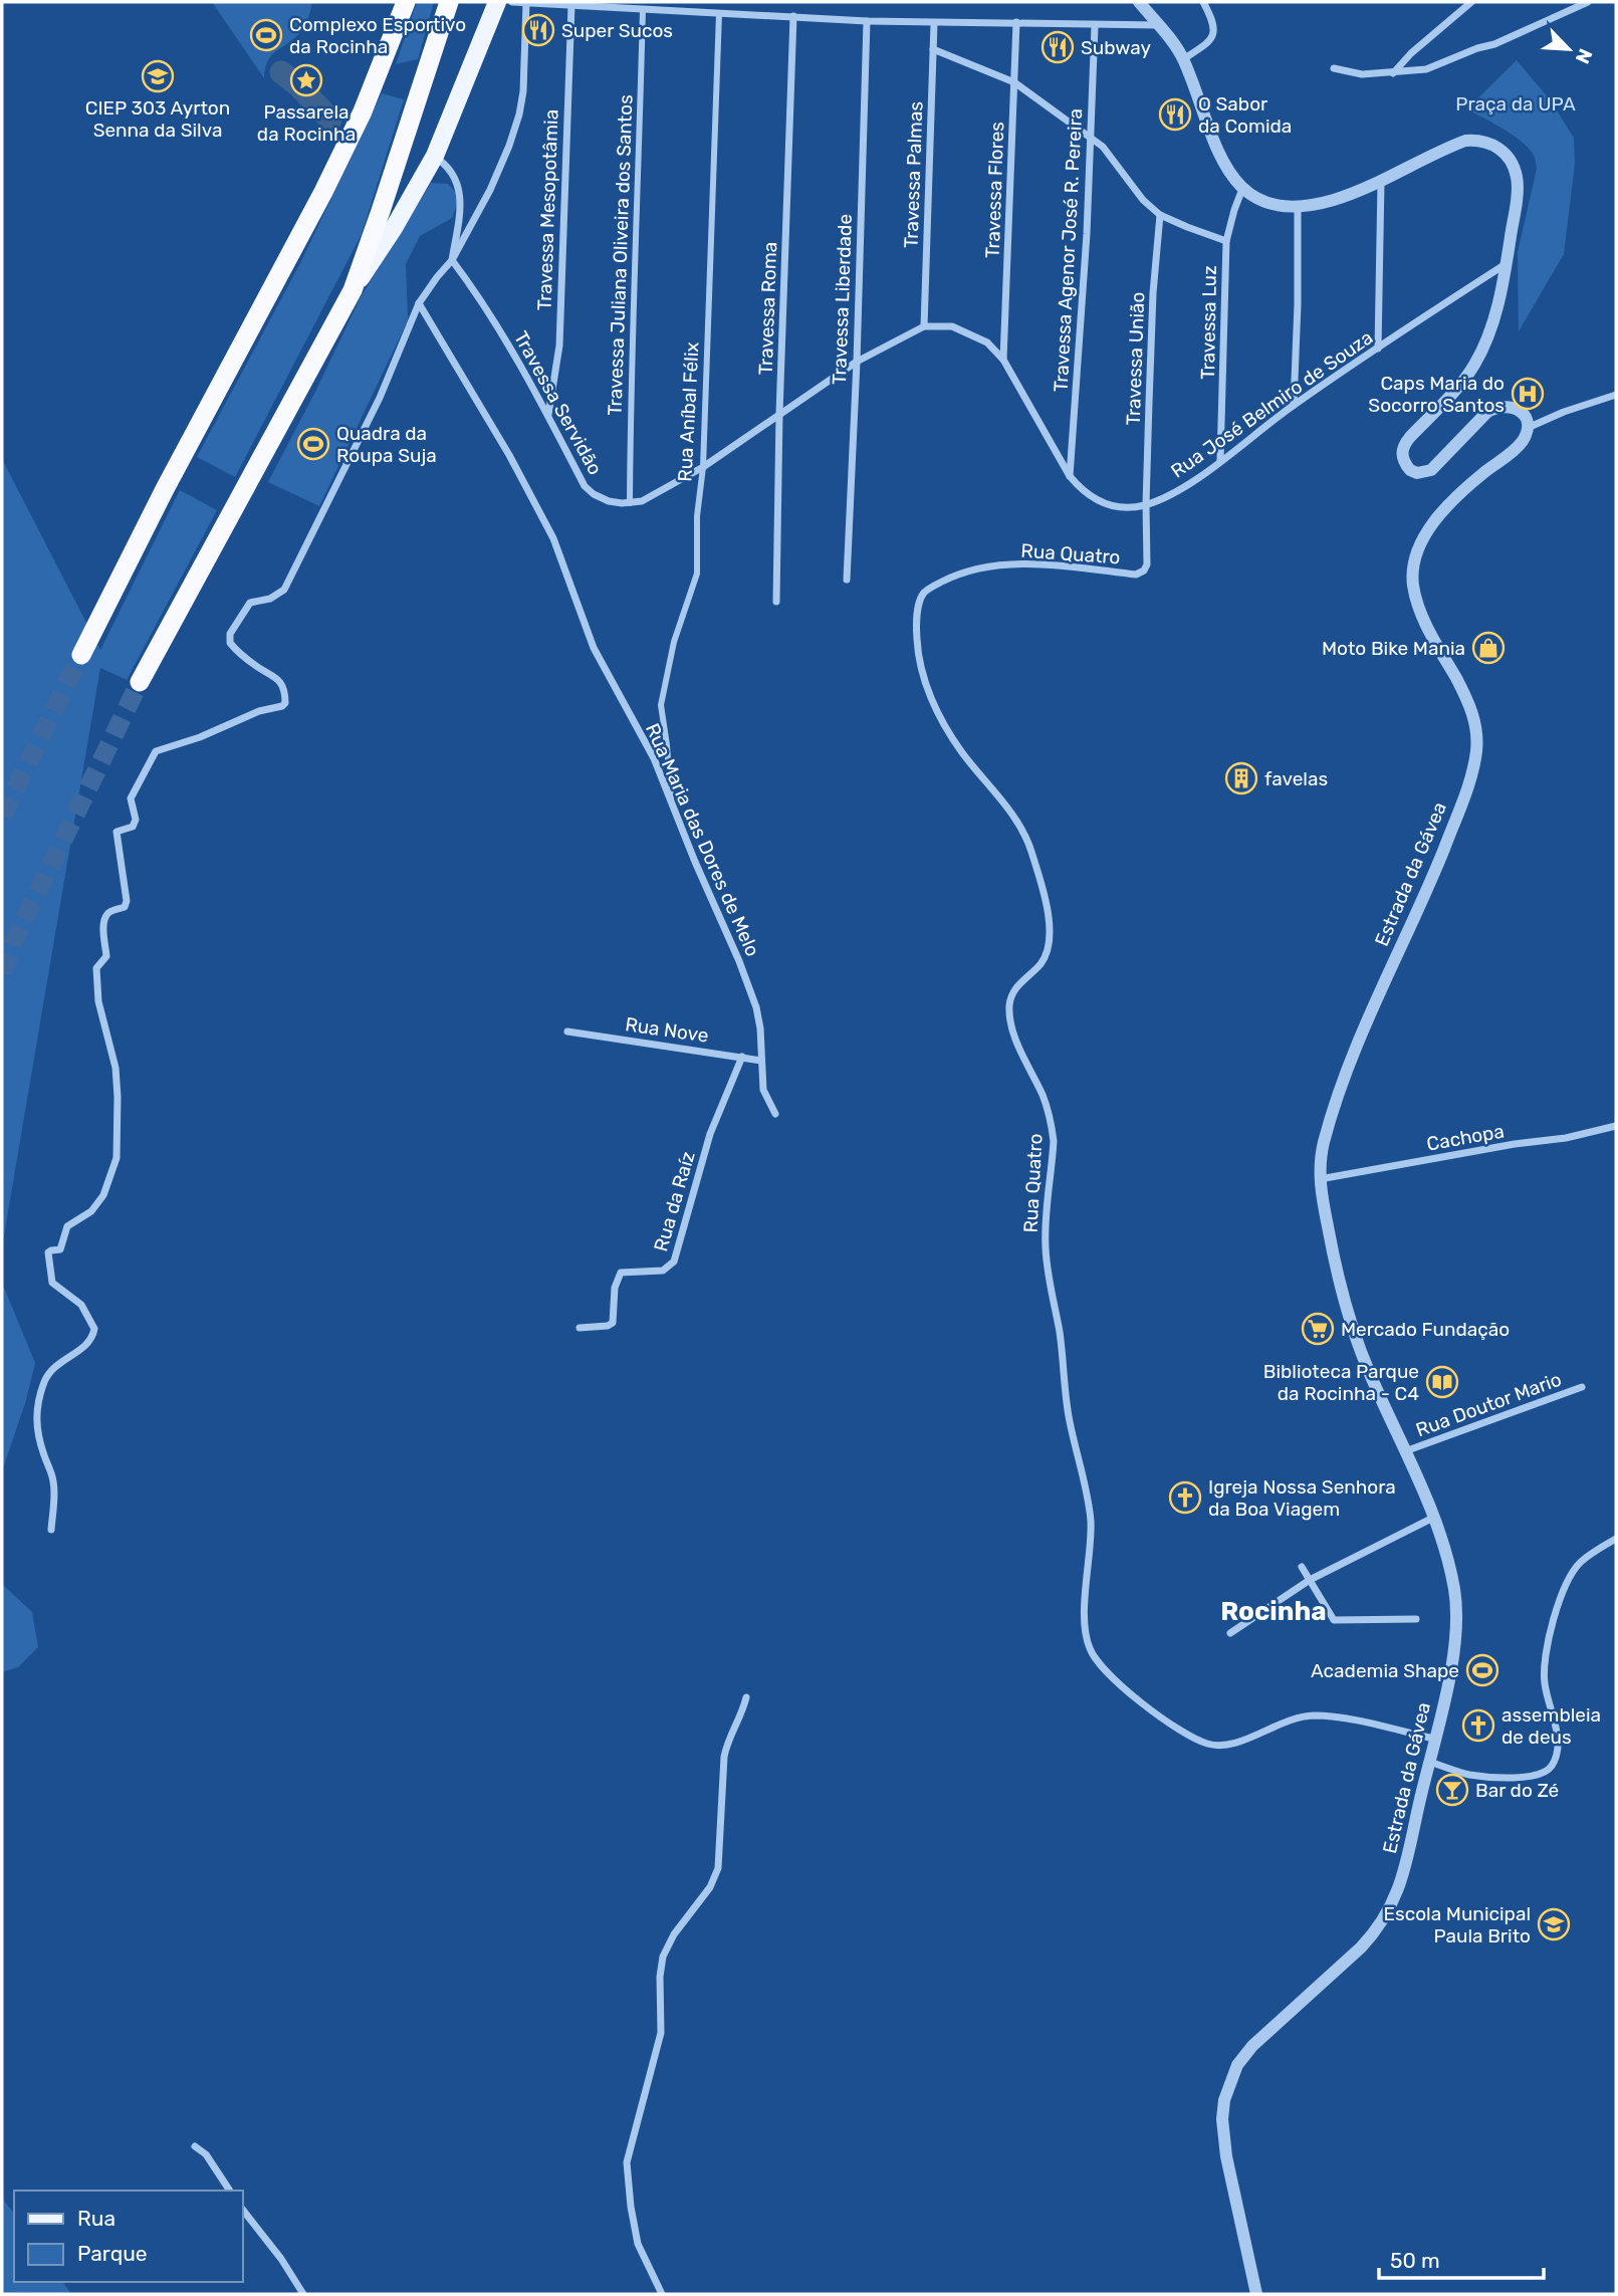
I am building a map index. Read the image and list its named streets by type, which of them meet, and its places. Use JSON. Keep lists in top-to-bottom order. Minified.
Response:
{"streets":{"street":["Travessa Palmas","Travessa Flores","Travessa Mesopotâmia","Travessa Agenor José R. Pereira","Travessa Juliana Oliveira dos Santos","Travessa Liberdade","Travessa Roma","Travessa Luz","Travessa União","Travessa Servidão","Rua José Belmiro de Souza","Rua Aníbal Félix","Rua Quatro","Rua Maria das Dores de Melo","Estrada da Gávea","Rua Nove","Cachopa","Rua da Raíz","Rua Doutor Mario"]},"crossings":[["Travessa Palmas","Rua José Belmiro de Souza"],["Travessa Flores","Rua José Belmiro de Souza"],["Travessa Mesopotâmia","Travessa Servidão"],["Travessa Agenor José R. Pereira","Rua José Belmiro de Souza"],["Travessa Juliana Oliveira dos Santos","Travessa Servidão"],["Travessa Luz","Rua José Belmiro de Souza"],["Travessa União","Rua José Belmiro de Souza"],["Travessa União","Rua Quatro"],["Rua José Belmiro de Souza","Rua Quatro"],["Rua Aníbal Félix","Rua Maria das Dores de Melo"],["Rua Quatro","Estrada da Gávea"],["Rua Maria das Dores de Melo","Rua Nove"],["Estrada da Gávea","Cachopa"],["Estrada da Gávea","Rua Doutor Mario"],["Rua Nove","Rua da Raíz"]],"districts":["Rocinha"],"parks":["Praça da UPA"],"places":{"restaurant":["Super Sucos","Subway","O Sabor da Comida"],"sports":["Complexo Esportivo da Rocinha","Quadra da Roupa Suja","Academia Shape"],"school or university":["CIEP 303 Ayrton Senna da Silva","Escola Municipal Paula Brito"],"place":["Passarela da Rocinha"],"hospital":["Caps Maria do Socorro Santos"],"shop":["Moto Bike Mania"],"building":["favelas"],"supermarket":["Mercado Fundação"],"library":["Biblioteca Parque da Rocinha - C4"],"church":["Igreja Nossa Senhora da Boa Viagem","assembleia de deus"],"bar":["Bar do Zé"]},"legend":["Rua","Parque"],"scale_bar":"50 m","north":"bottom right"}
